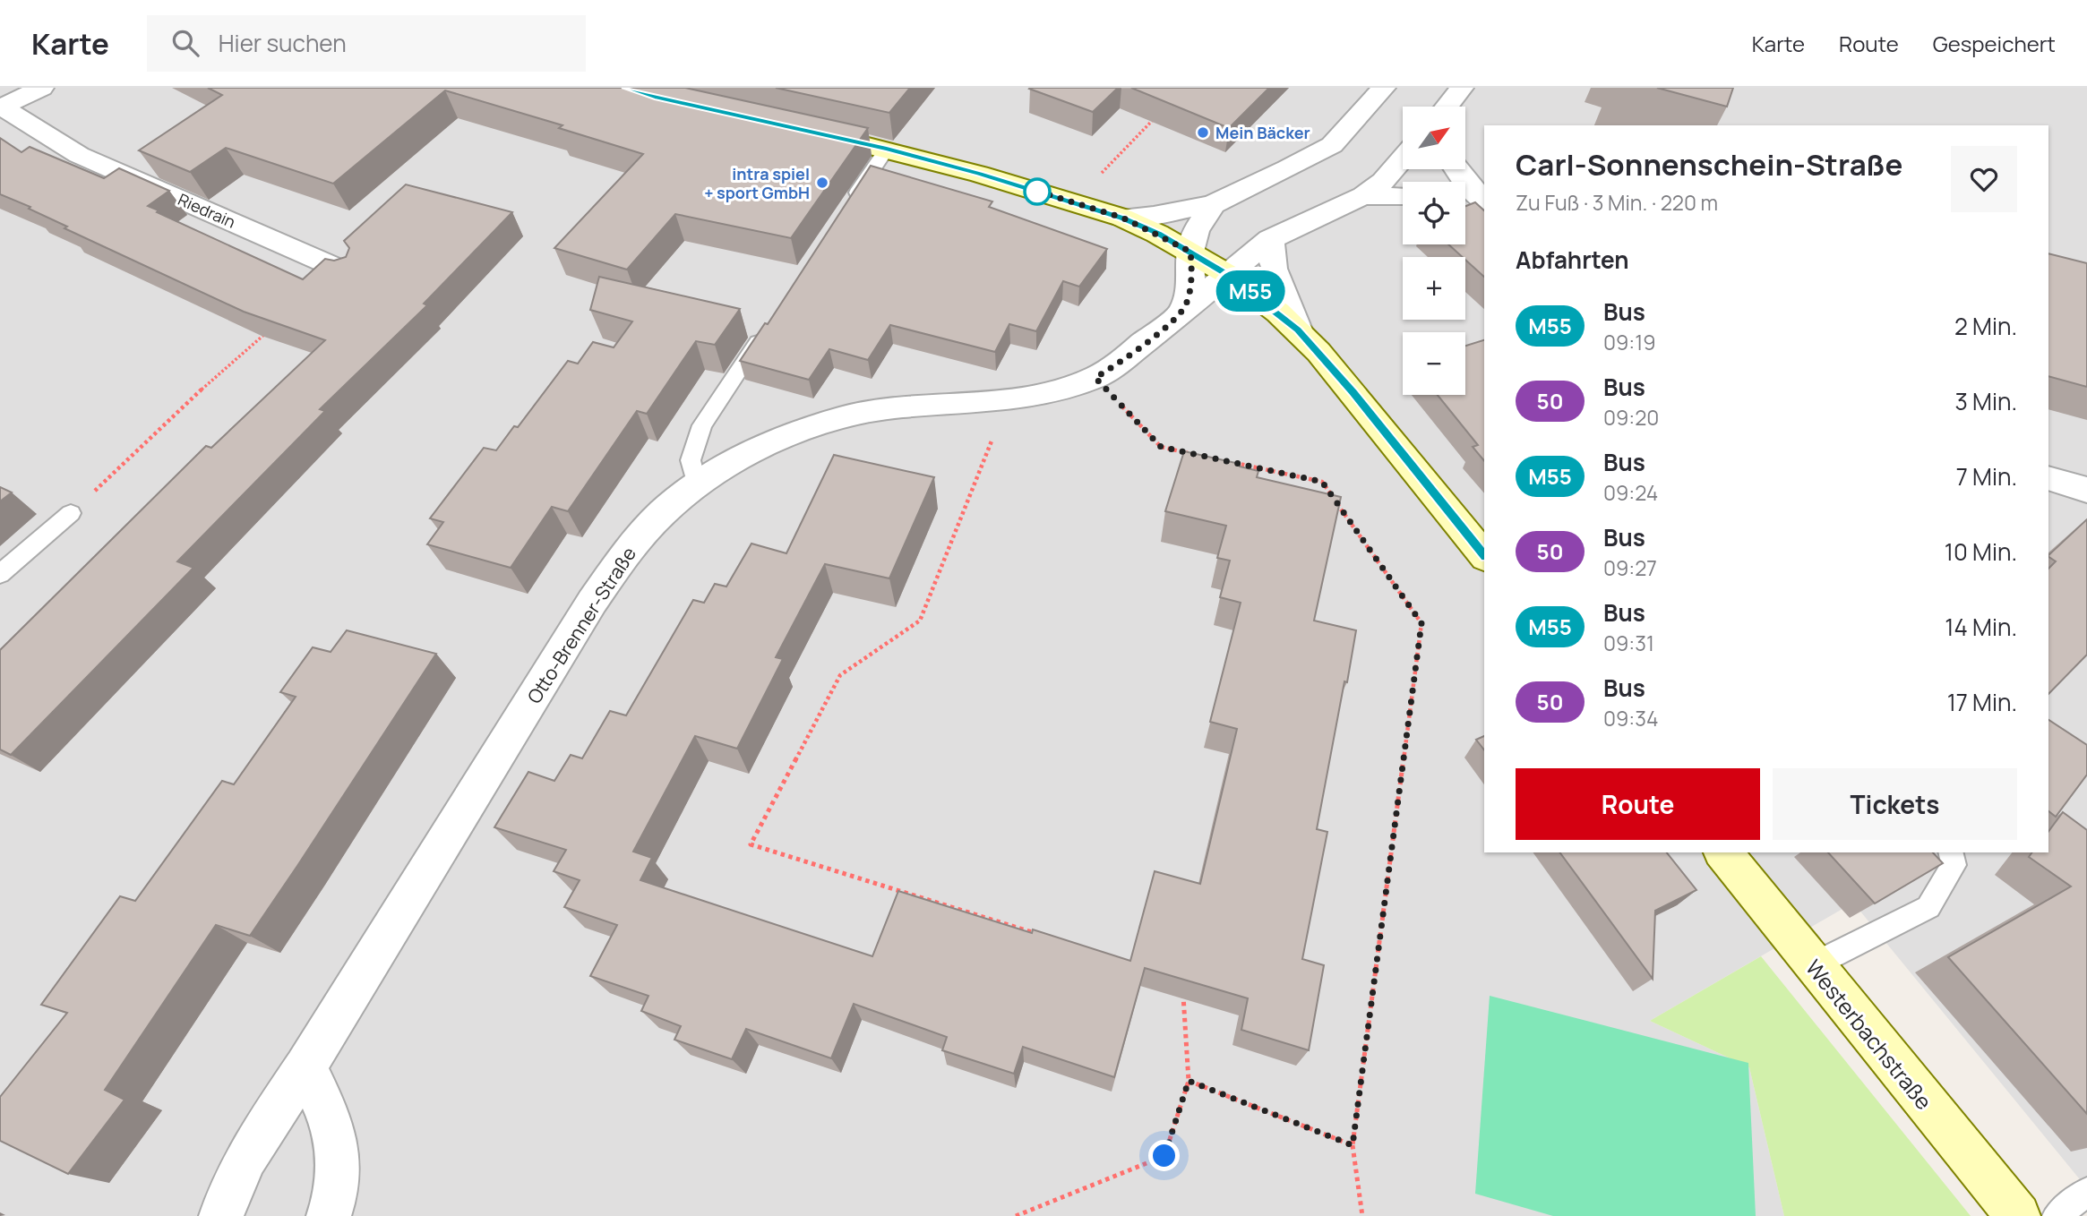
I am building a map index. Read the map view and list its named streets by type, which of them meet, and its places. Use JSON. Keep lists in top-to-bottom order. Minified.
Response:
{"streets":{"main road":["Westerbachstraße"],"street":["Riedrain","Otto-Brenner-Straße"]},"places":["Mein Bäcker","intra spiel + sport GmbH"],"lines":["bus line M55"],"north":"top right","page":{"header":"Karte","search":"Hier suchen","nav":["Karte","Route","Gespeichert"],"on_map":"M55","map_buttons":["+","−"],"heading":[["Carl-Sonnenschein-Straße","Zu Fuß · 3 Min. · 220 m"],"Abfahrten"],"list":[{"mark":"M55","name":"Bus","note":"09:19","value":"2 Min."},{"mark":"50","name":"Bus","note":"09:20","value":"3 Min."},{"mark":"M55","name":"Bus","note":"09:24","value":"7 Min."},{"mark":"50","name":"Bus","note":"09:27","value":"10 Min."},{"mark":"M55","name":"Bus","note":"09:31","value":"14 Min."},{"mark":"50","name":"Bus","note":"09:34","value":"17 Min."}],"buttons":["Route","Tickets"]}}
